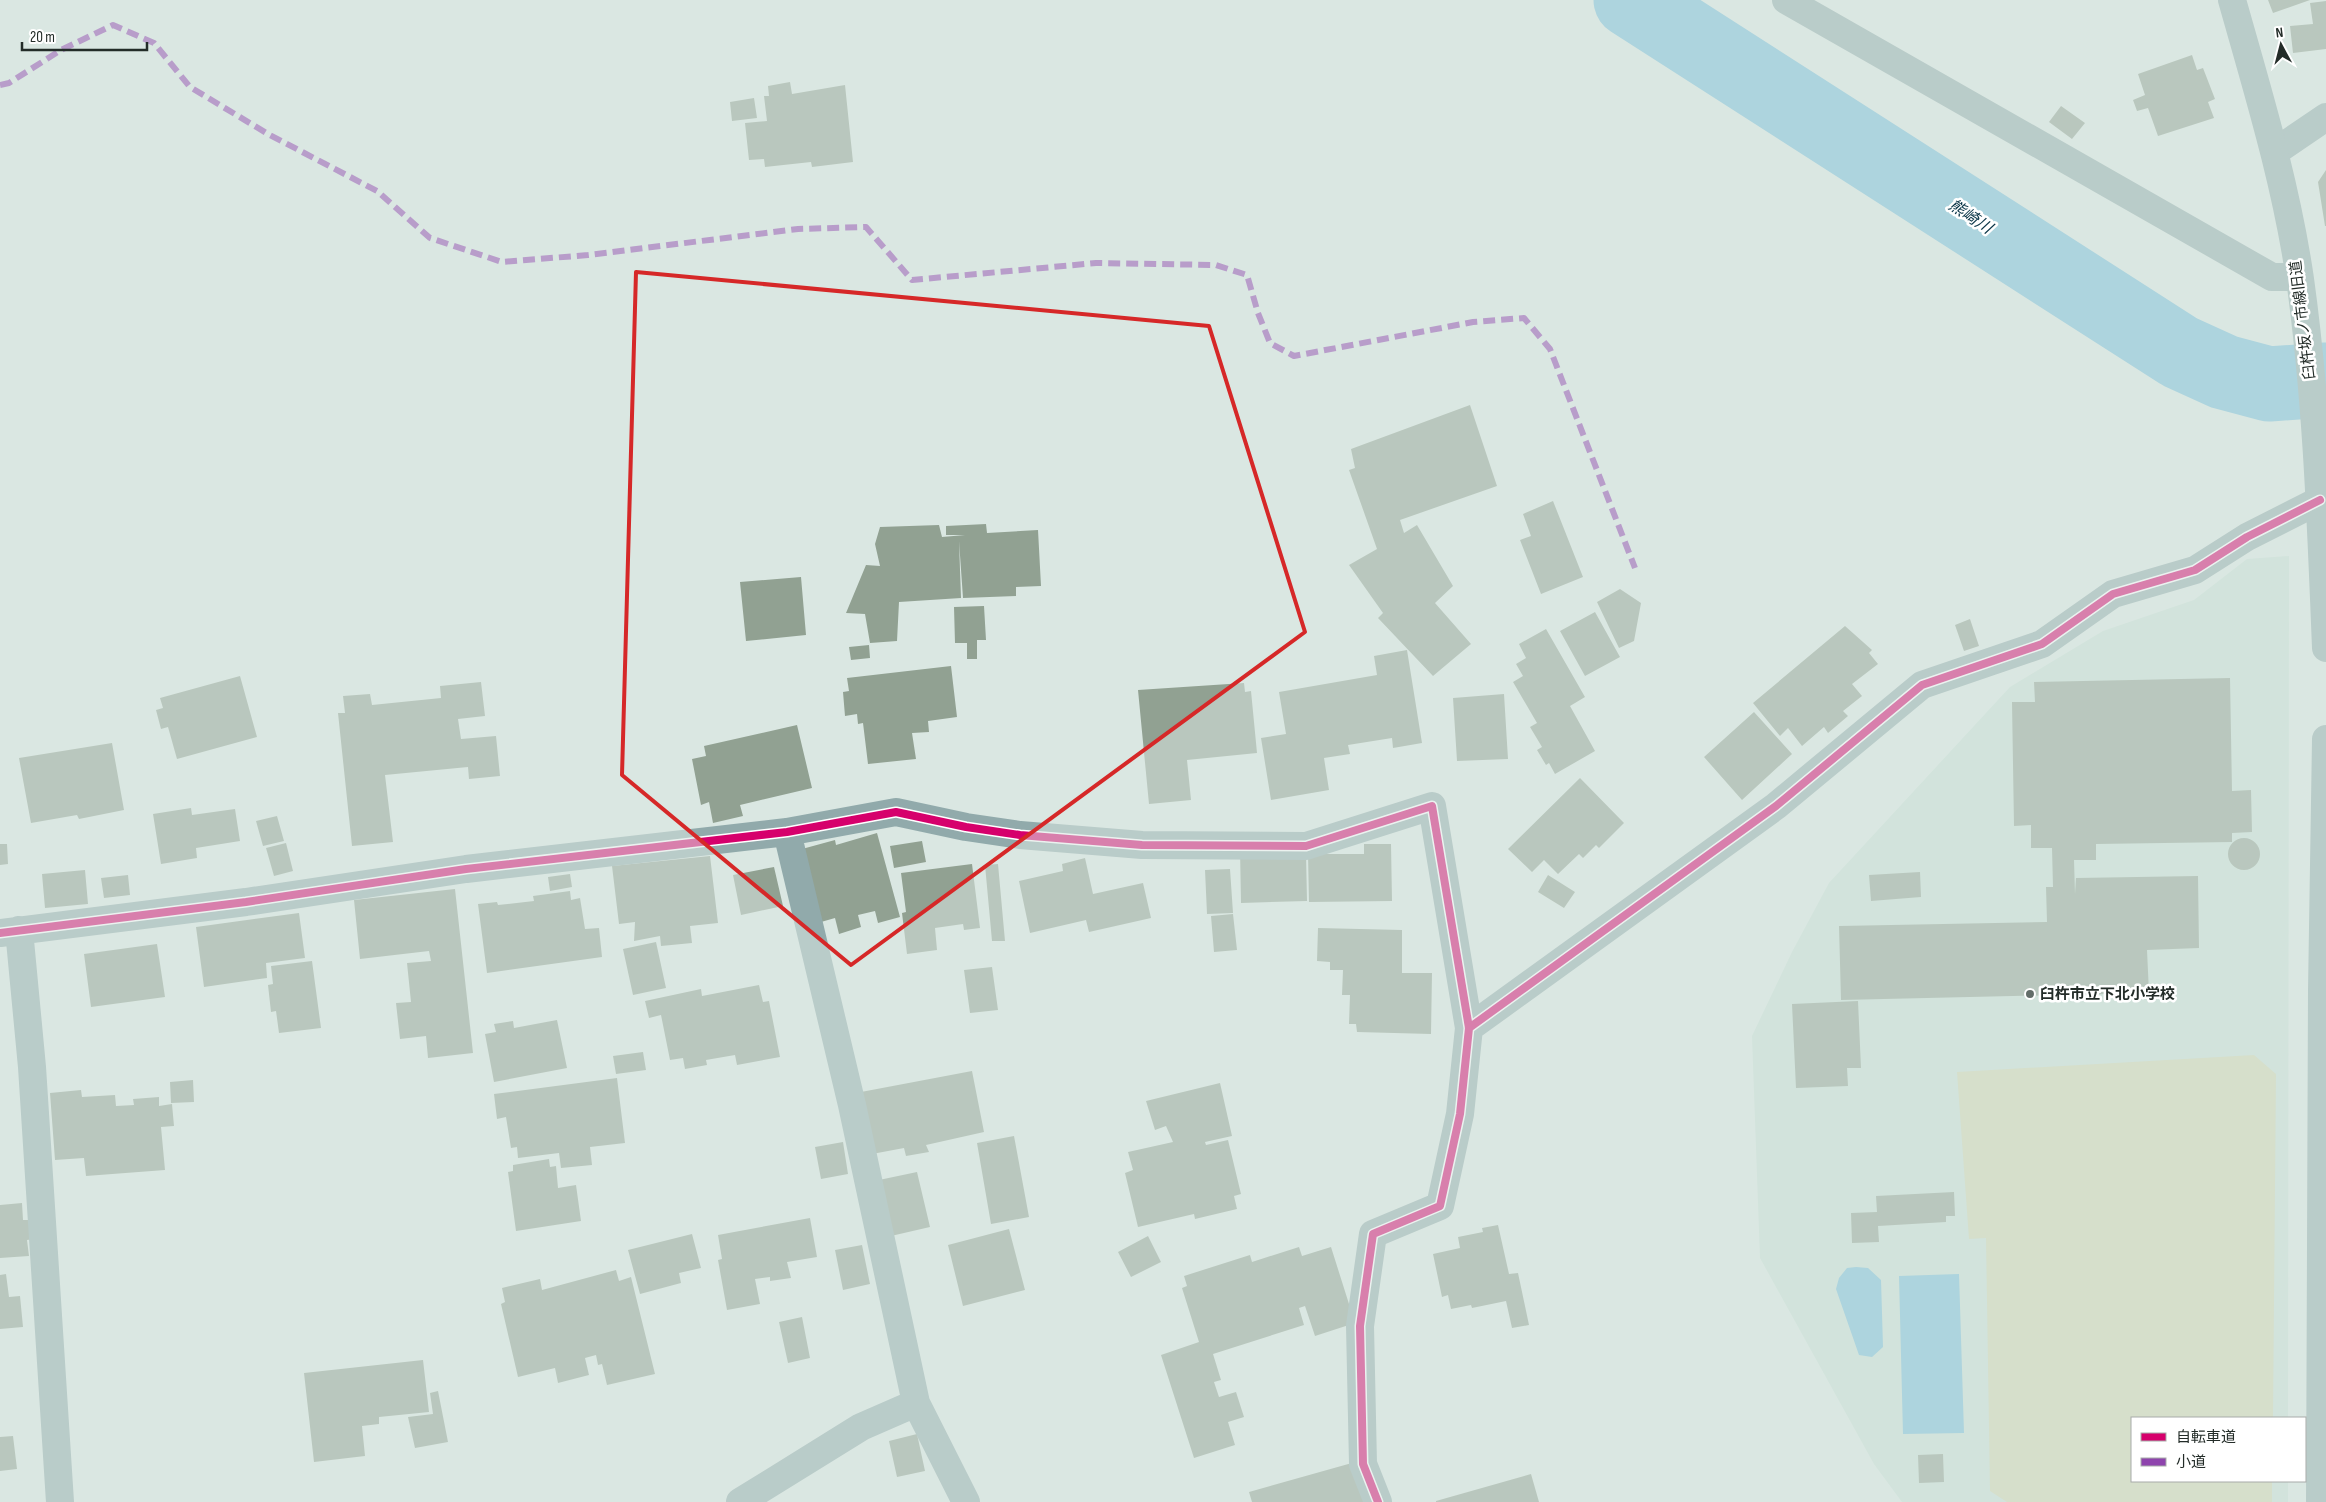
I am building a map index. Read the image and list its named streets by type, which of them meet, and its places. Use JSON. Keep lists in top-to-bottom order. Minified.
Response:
{"streets":{"street":["臼杵坂ノ市線旧道"]},"water":["熊崎川"],"places":["臼杵市立下北小学校"],"legend":["自転車道","小道"],"scale_bar":"20 m","north":"top"}
